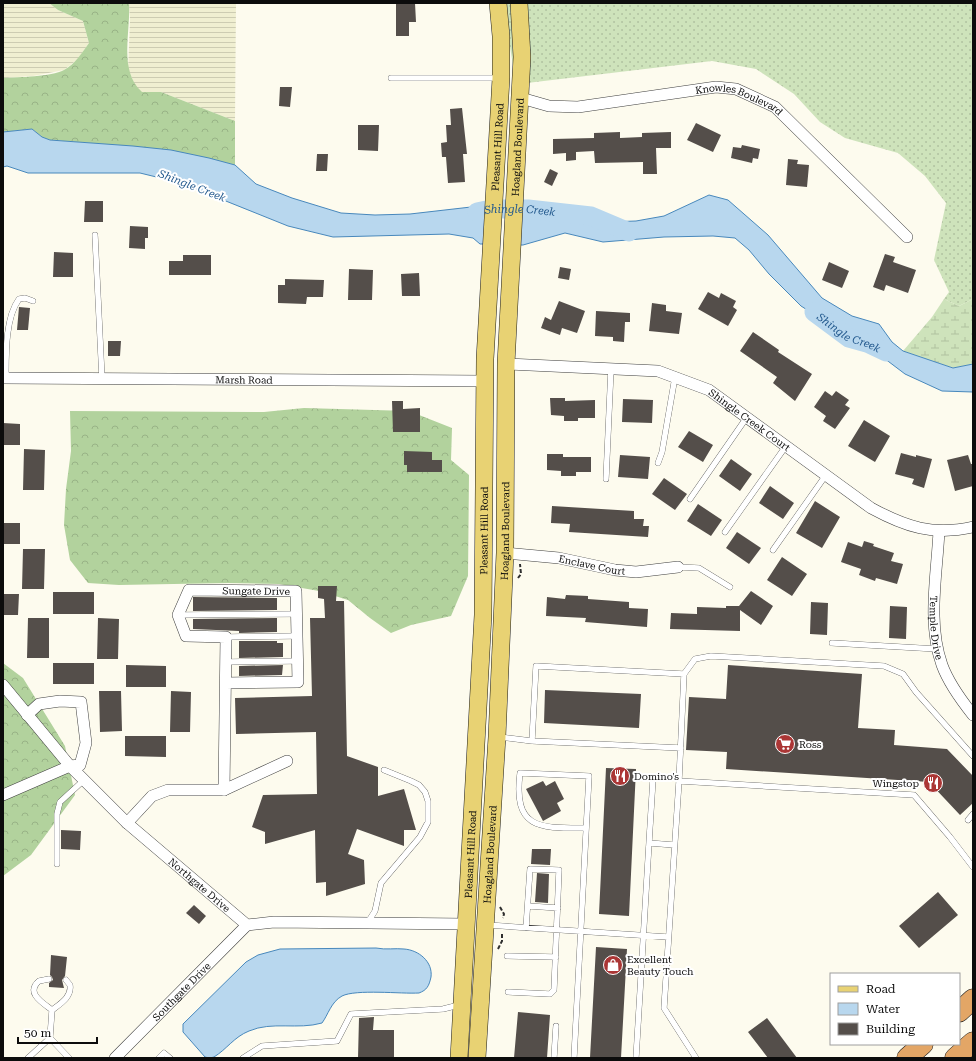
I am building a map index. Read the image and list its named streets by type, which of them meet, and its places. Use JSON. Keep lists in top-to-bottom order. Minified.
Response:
{"streets":{"main road":["Pleasant Hill Road","Hoagland Boulevard"],"street":["Knowles Boulevard","Marsh Road","Shingle Creek Court","Enclave Court","Sungate Drive","Temple Drive","Northgate Drive","Southgate Drive"]},"crossings":[["Knowles Boulevard","Hoagland Boulevard"],["Pleasant Hill Road","Marsh Road"],["Hoagland Boulevard","Shingle Creek Court"],["Hoagland Boulevard","Enclave Court"],["Shingle Creek Court","Temple Drive"],["Northgate Drive","Southgate Drive"]],"water":["Shingle Creek"],"places":{"supermarket":["Ross"],"restaurant":["Domino's","Wingstop"],"shop":["Excellent Beauty Touch"]},"legend":["Road","Water","Building"],"scale_bar":"50 m"}
